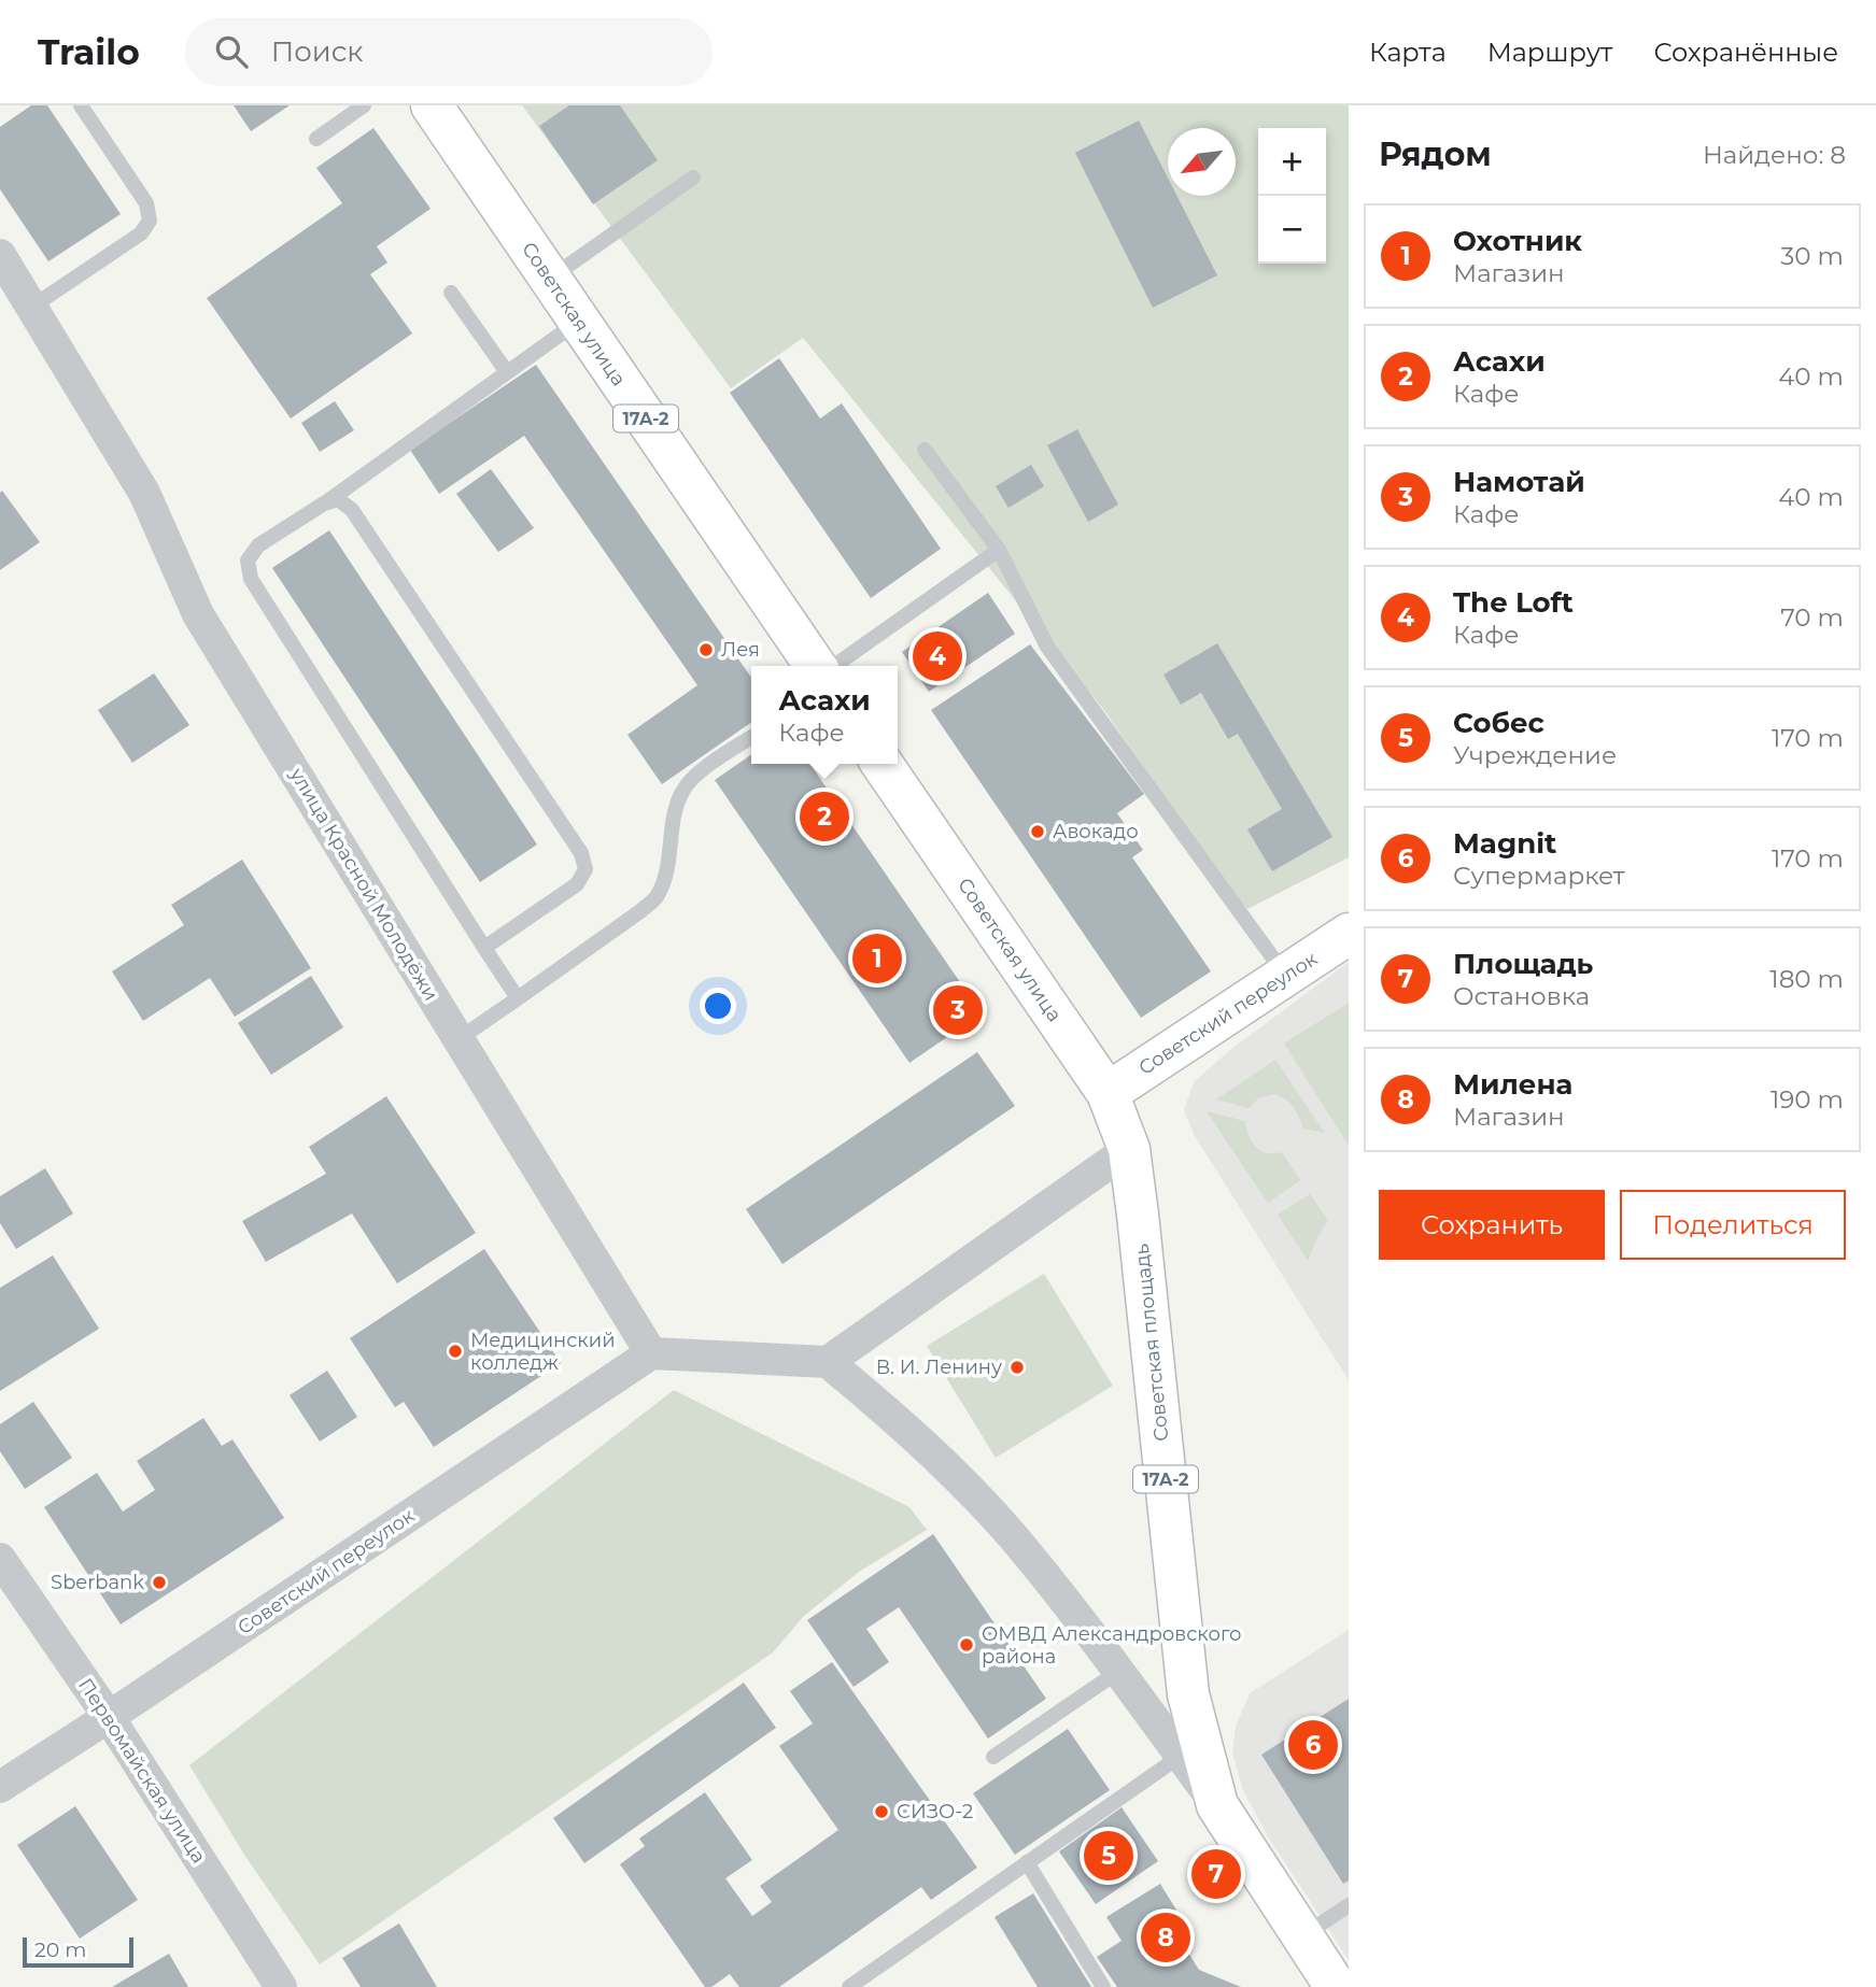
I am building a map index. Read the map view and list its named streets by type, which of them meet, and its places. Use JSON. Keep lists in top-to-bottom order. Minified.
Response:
{"streets":{"main road":["Советская улица","17А-2","Советский переулок","Советская площадь"],"street":["улица Красной Молодёжи","Первомайская улица"]},"crossings":[["Советская улица","Советский переулок"],["Советская улица","Советская площадь"],["17А-2","Советская площадь"],["улица Красной Молодёжи","Советский переулок"],["Советский переулок","Первомайская улица"]],"places":["Лея","Авокадо","Медицинский колледж","В. И. Ленину","Sberbank","ОМВД Александровского района","СИЗО-2"],"scale_bar":"20 m","north":"bottom left","page":{"header":"Trailo","search":"Поиск","nav":["Карта","Маршрут","Сохранённые"],"heading":["Рядом","Найдено: 8"],"map_buttons":["+","−"],"list":[{"mark":"1","name":"Охотник","note":"Магазин","value":"30 m"},{"mark":"2","name":"Асахи","note":"Кафе","value":"40 m"},{"mark":"3","name":"Намотай","note":"Кафе","value":"40 m"},{"mark":"4","name":"The Loft","note":"Кафе","value":"70 m"},{"mark":"5","name":"Собес","note":"Учреждение","value":"170 m"},{"mark":"6","name":"Magnit","note":"Супермаркет","value":"170 m"},{"mark":"7","name":"Площадь","note":"Остановка","value":"180 m"},{"mark":"8","name":"Милена","note":"Магазин","value":"190 m"}],"pins":["4","2","1","3","6","5","7","8"],"popup":["Асахи","Кафе"],"buttons":["Сохранить","Поделиться"],"scale":"20 m"}}
